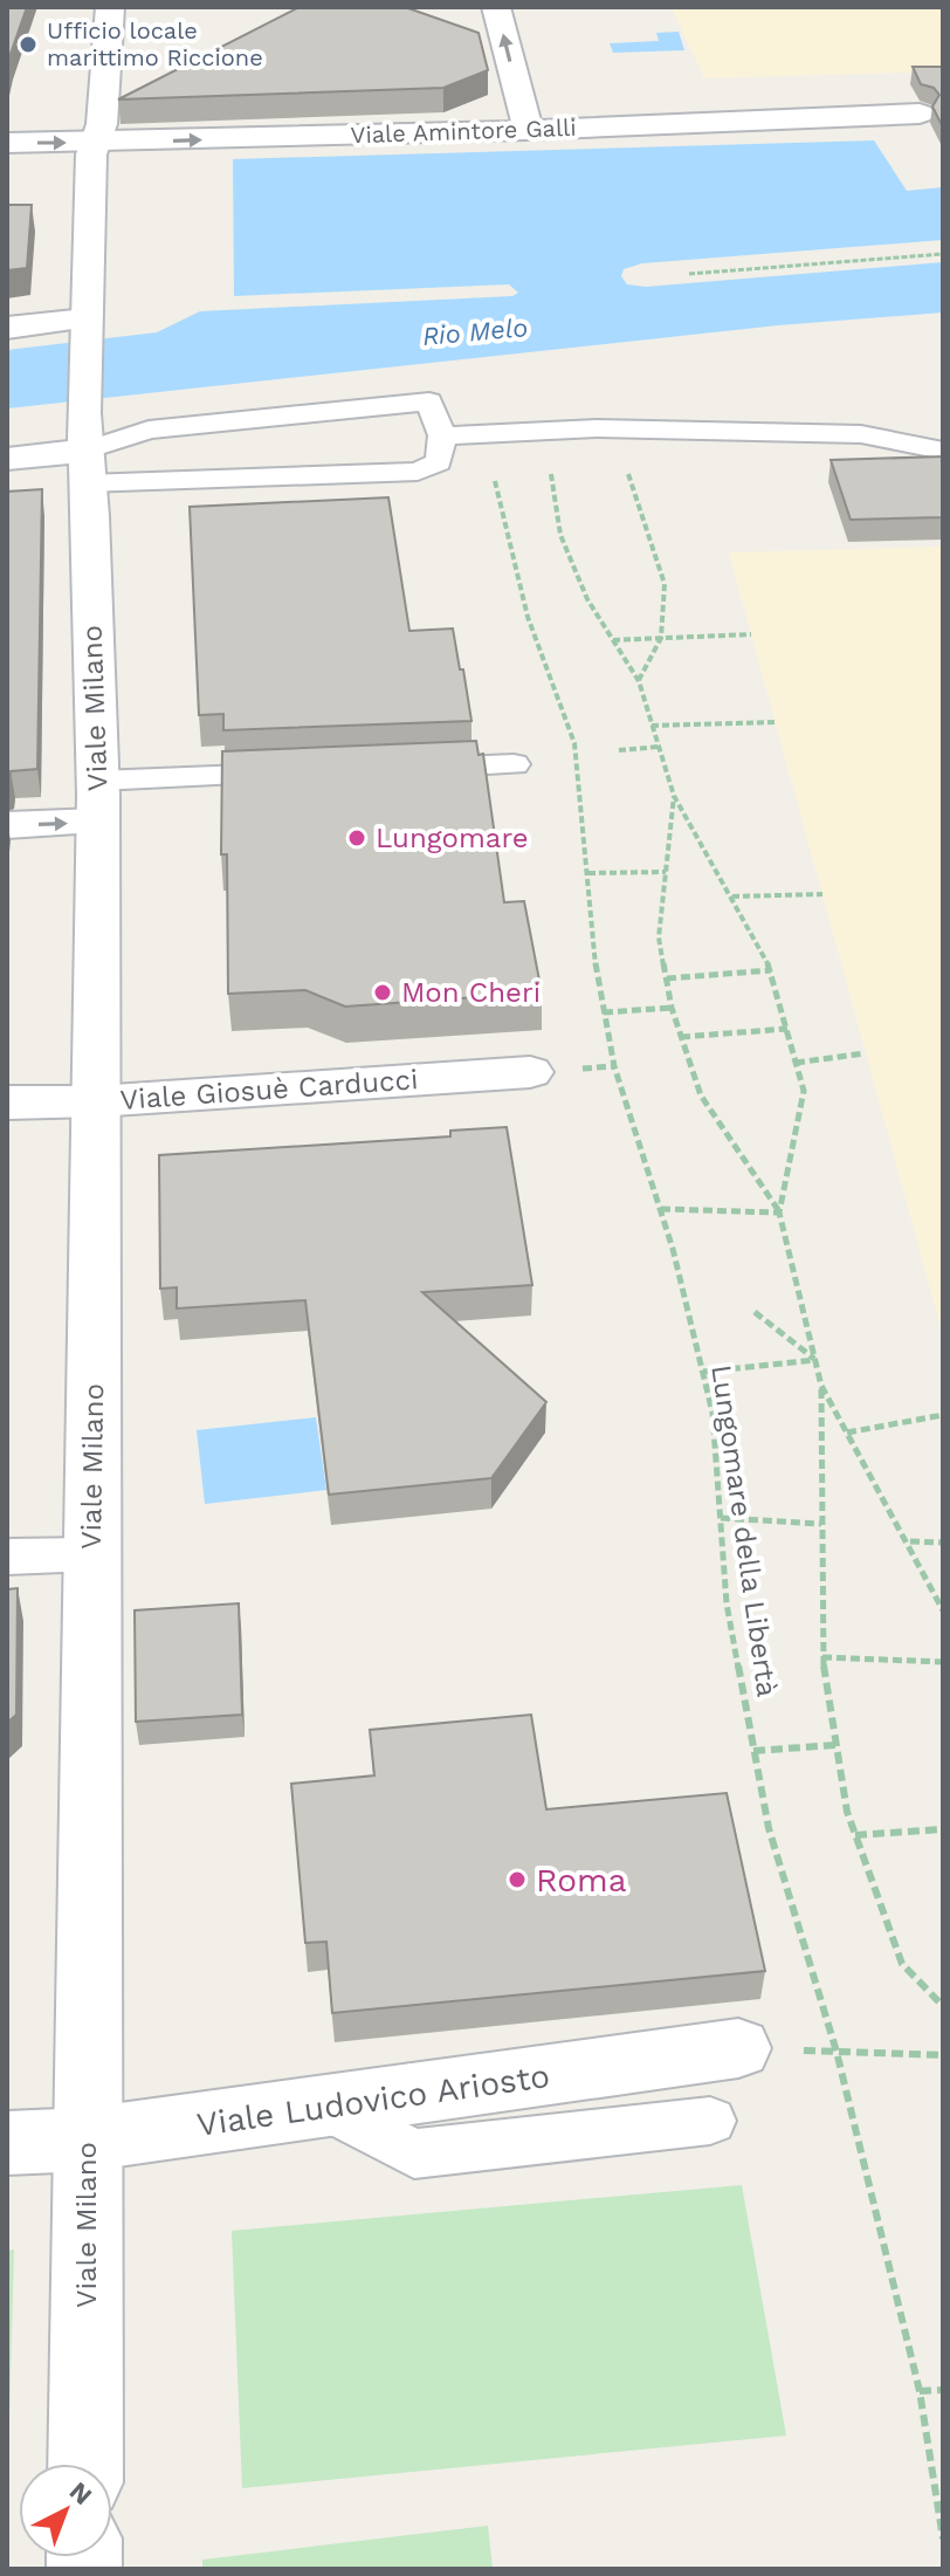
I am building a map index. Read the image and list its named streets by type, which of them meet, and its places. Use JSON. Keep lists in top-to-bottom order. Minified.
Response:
{"streets":{"street":["Viale Amintore Galli","Viale Milano","Viale Giosuè Carducci","Viale Ludovico Ariosto"],"path":["Lungomare della Libertà"]},"crossings":[["Viale Amintore Galli","Viale Milano"],["Viale Milano","Viale Giosuè Carducci"],["Viale Milano","Viale Ludovico Ariosto"]],"water":["Rio Melo"],"places":["Ufficio locale marittimo Riccione","Lungomare","Mon Cheri","Roma"],"north":"top right"}
